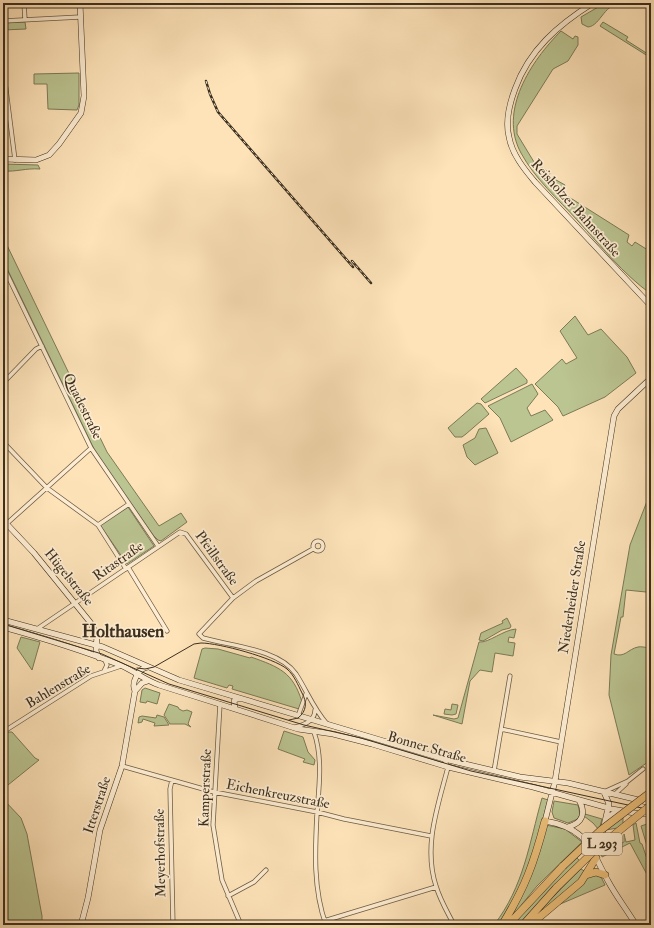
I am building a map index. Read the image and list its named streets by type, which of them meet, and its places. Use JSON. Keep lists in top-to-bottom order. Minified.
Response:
{"streets":{"highway":["L 293"],"main road":["Reisholzer Bahnstraße","Hügelstraße","Niederheider Straße","Bonner Straße","Itterstraße"],"street":["Quadestraße","Pfeillstraße","Ritastraße","Bahlenstraße","Kamperstraße","Eichenkreuzstraße","Meyerhofstraße"]},"crossings":[["Quadestraße","Ritastraße"],["Pfeillstraße","Ritastraße"],["Ritastraße","Hügelstraße"],["Ritastraße","Bonner Straße"],["Hügelstraße","Bahlenstraße"],["Hügelstraße","Bonner Straße"],["Niederheider Straße","Bonner Straße"],["Bahlenstraße","Bonner Straße"],["Bonner Straße","Kamperstraße"],["Bonner Straße","Itterstraße"],["Bonner Straße","L 293"],["Kamperstraße","Eichenkreuzstraße"],["Eichenkreuzstraße","Itterstraße"],["Eichenkreuzstraße","Meyerhofstraße"]],"districts":["Holthausen"]}
